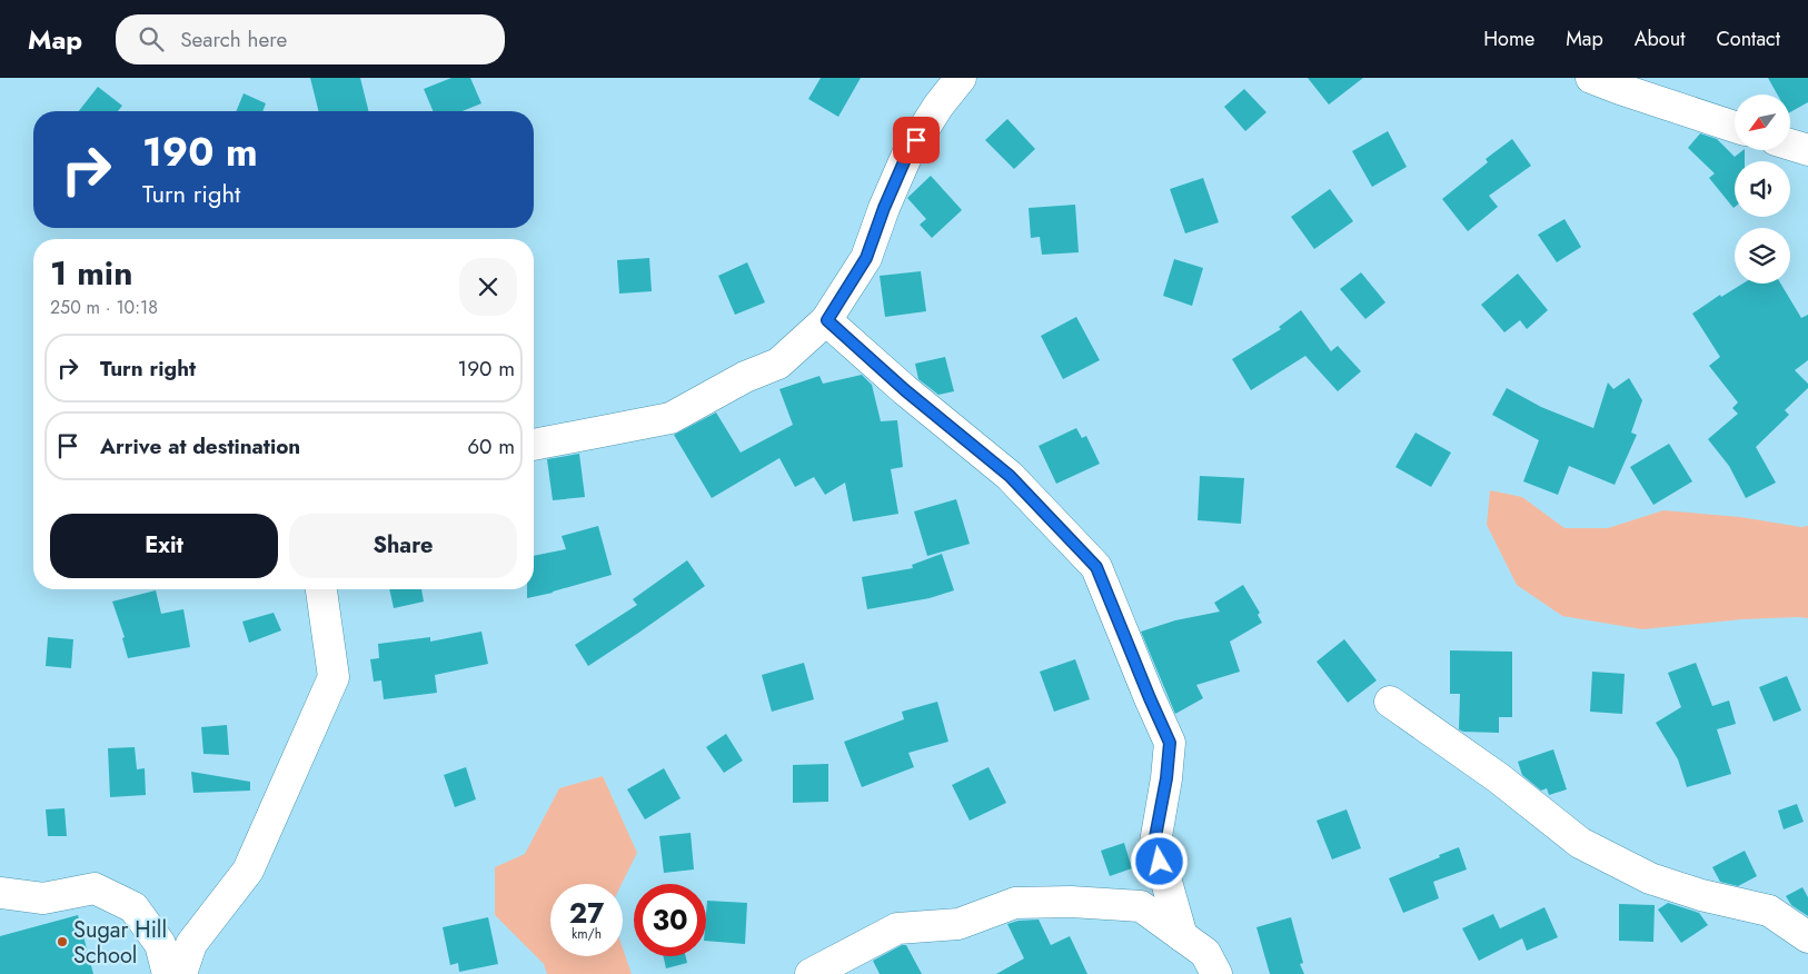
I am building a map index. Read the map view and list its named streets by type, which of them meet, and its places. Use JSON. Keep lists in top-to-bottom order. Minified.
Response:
{"places":["Sugar Hill School"],"north":"bottom left","page":{"header":"Map","search":"Search here","nav":["Home","Map","About","Contact"],"turn":["190 m","Turn right"],"heading":["1 min","250 m · 10:18"],"list":[{"name":"Turn right","value":"190 m"},{"name":"Arrive at destination","value":"60 m"}],"buttons":["Exit","Share"],"speed":"27 km/h","limit":"30"}}
